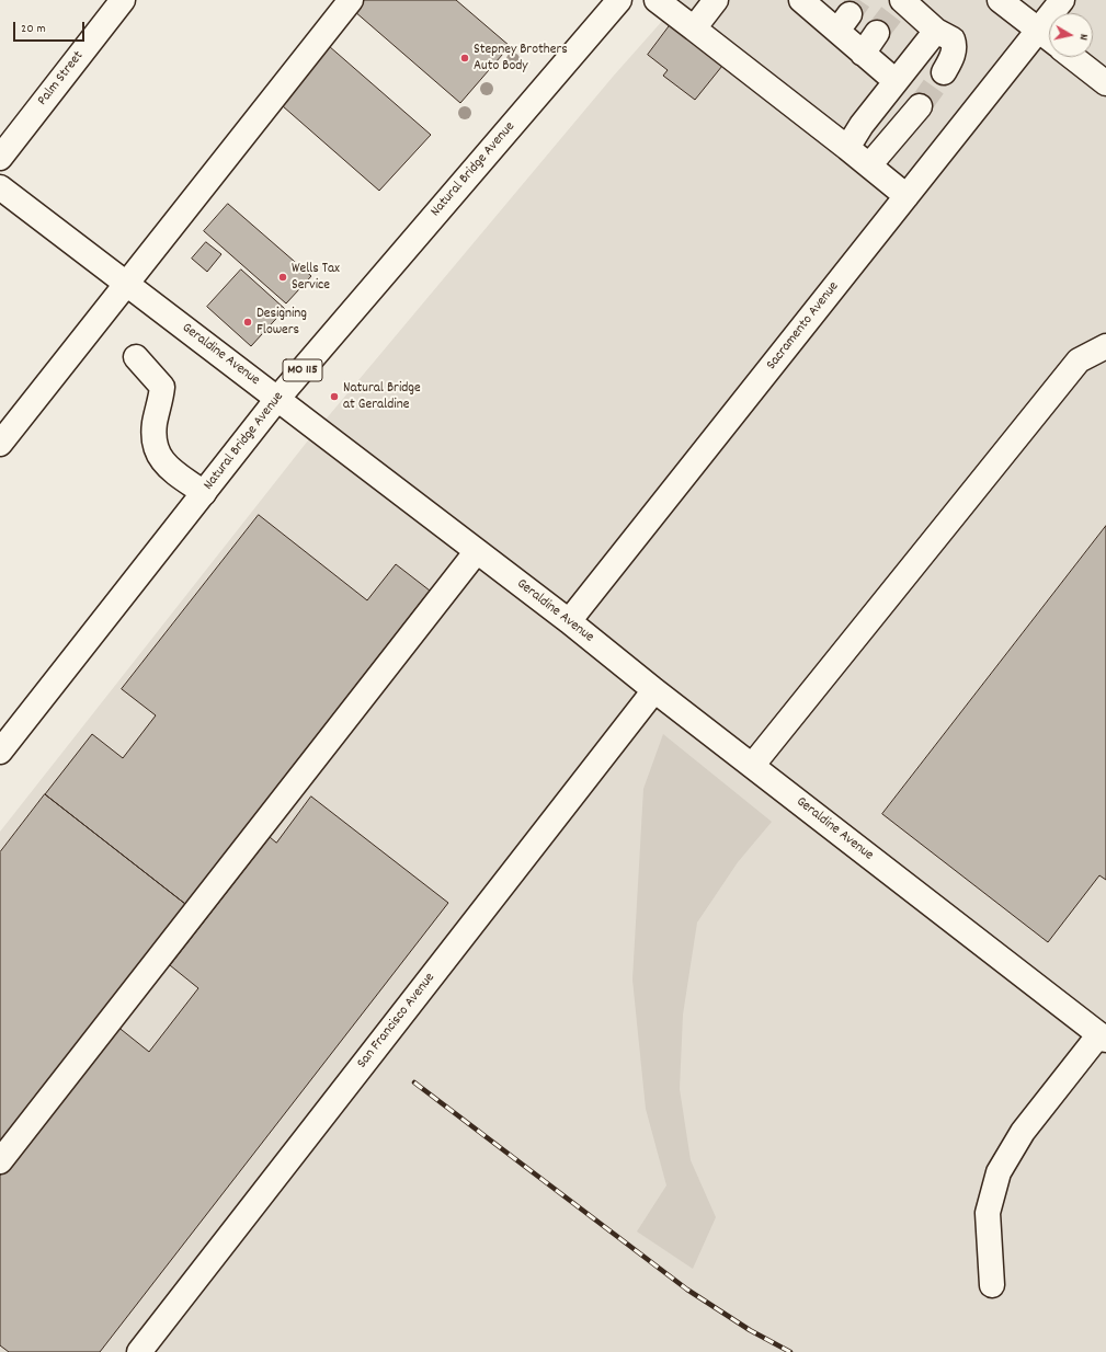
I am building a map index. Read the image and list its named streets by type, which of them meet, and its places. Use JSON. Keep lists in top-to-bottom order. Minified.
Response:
{"streets":{"street":["Palm Street","Natural Bridge Avenue","Sacramento Avenue","Geraldine Avenue","MO 115","San Francisco Avenue"]},"crossings":[["Natural Bridge Avenue","Geraldine Avenue"],["Sacramento Avenue","Geraldine Avenue"],["Geraldine Avenue","San Francisco Avenue"]],"places":["Stepney Brothers Auto Body","Wells Tax Service","Designing Flowers","Natural Bridge at Geraldine"],"scale_bar":"20 m","north":"right"}
